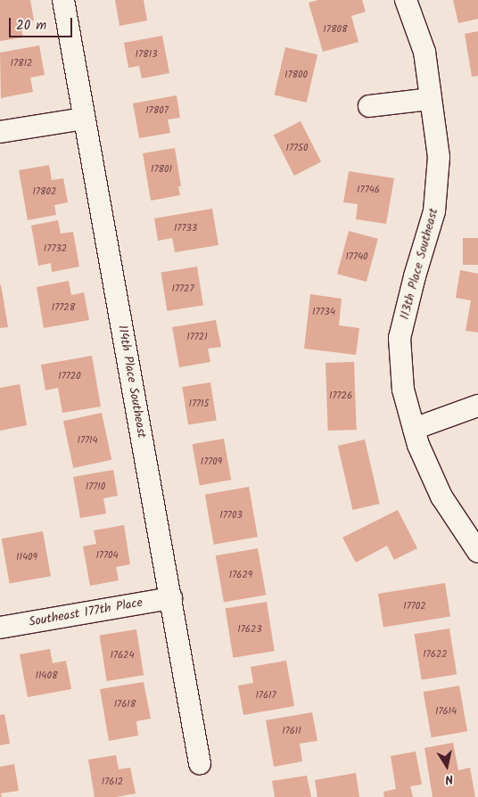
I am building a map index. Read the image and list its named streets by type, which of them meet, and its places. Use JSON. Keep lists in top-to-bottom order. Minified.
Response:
{"streets":{"street":["113th Place Southeast","114th Place Southeast","Southeast 177th Place"]},"crossings":[["114th Place Southeast","Southeast 177th Place"]],"house_numbers":["17808","17813","17812","17800","17807","17750","17801","17746","17802","17733","17732","17740","17727","17728","17734","17721","17720","17726","17715","17714","17709","17710","17703","17704","11409","17629","17702","17623","17622","17624","11408","17617","17618","17614","17611","17612"],"scale_bar":"20 m","north":"bottom"}
